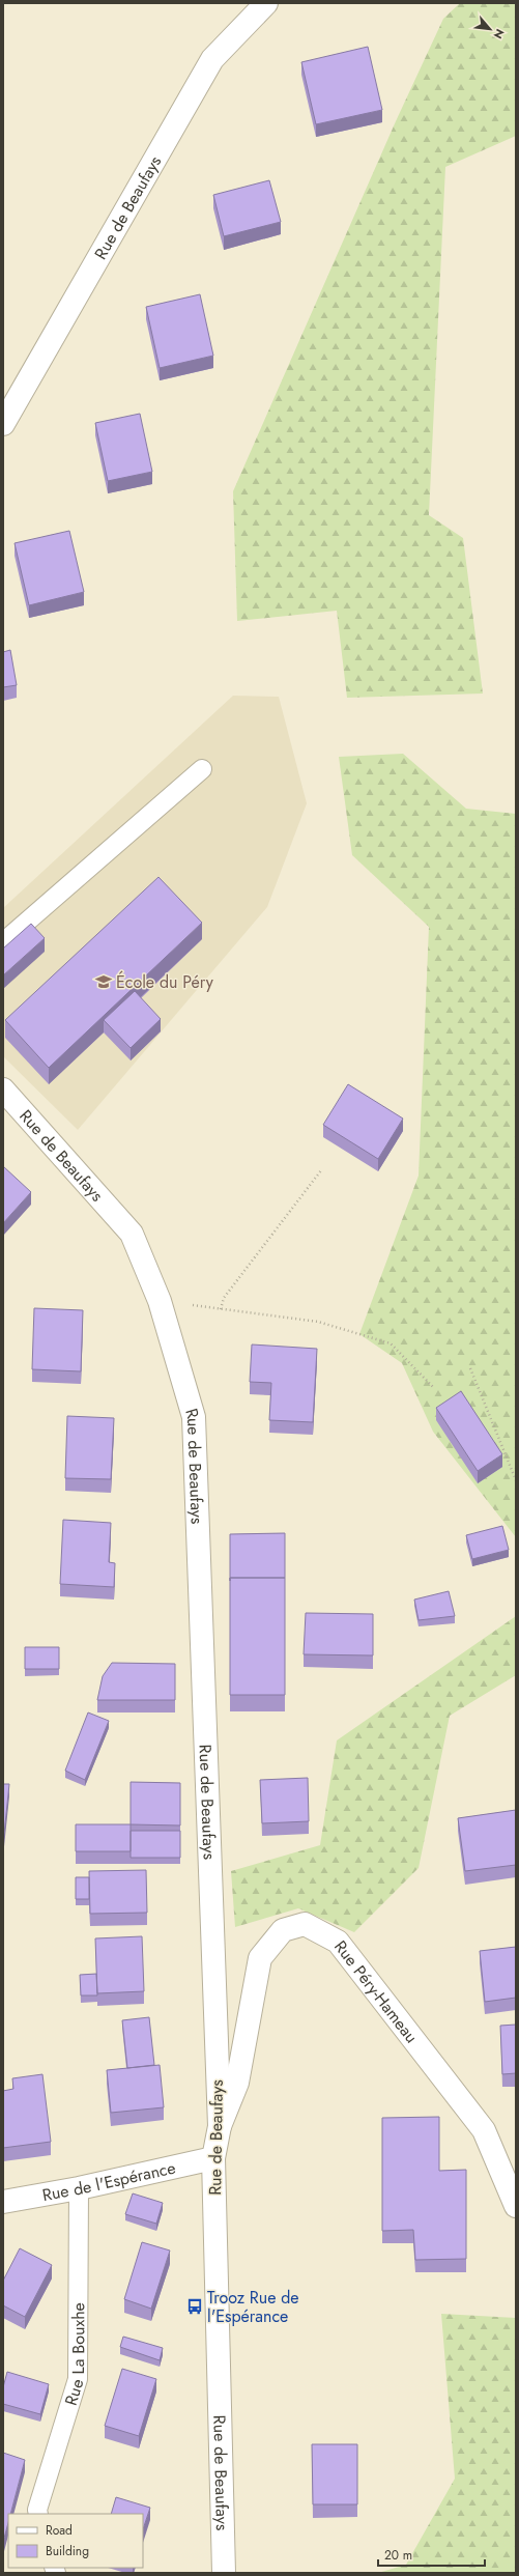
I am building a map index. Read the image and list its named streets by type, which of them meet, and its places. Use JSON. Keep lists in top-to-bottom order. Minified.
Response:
{"streets":{"street":["Rue de Beaufays","Rue Péry-Hameau","Rue de l'Espérance"],"lane":["Rue La Bouxhe"]},"crossings":[["Rue de Beaufays","Rue Péry-Hameau"],["Rue de Beaufays","Rue de l'Espérance"],["Rue de l'Espérance","Rue La Bouxhe"]],"places":{"school or university":["École du Péry"],"bus stop":["Trooz Rue de l'Espérance"]},"legend":["Road","Building"],"scale_bar":"20 m","north":"bottom right"}
